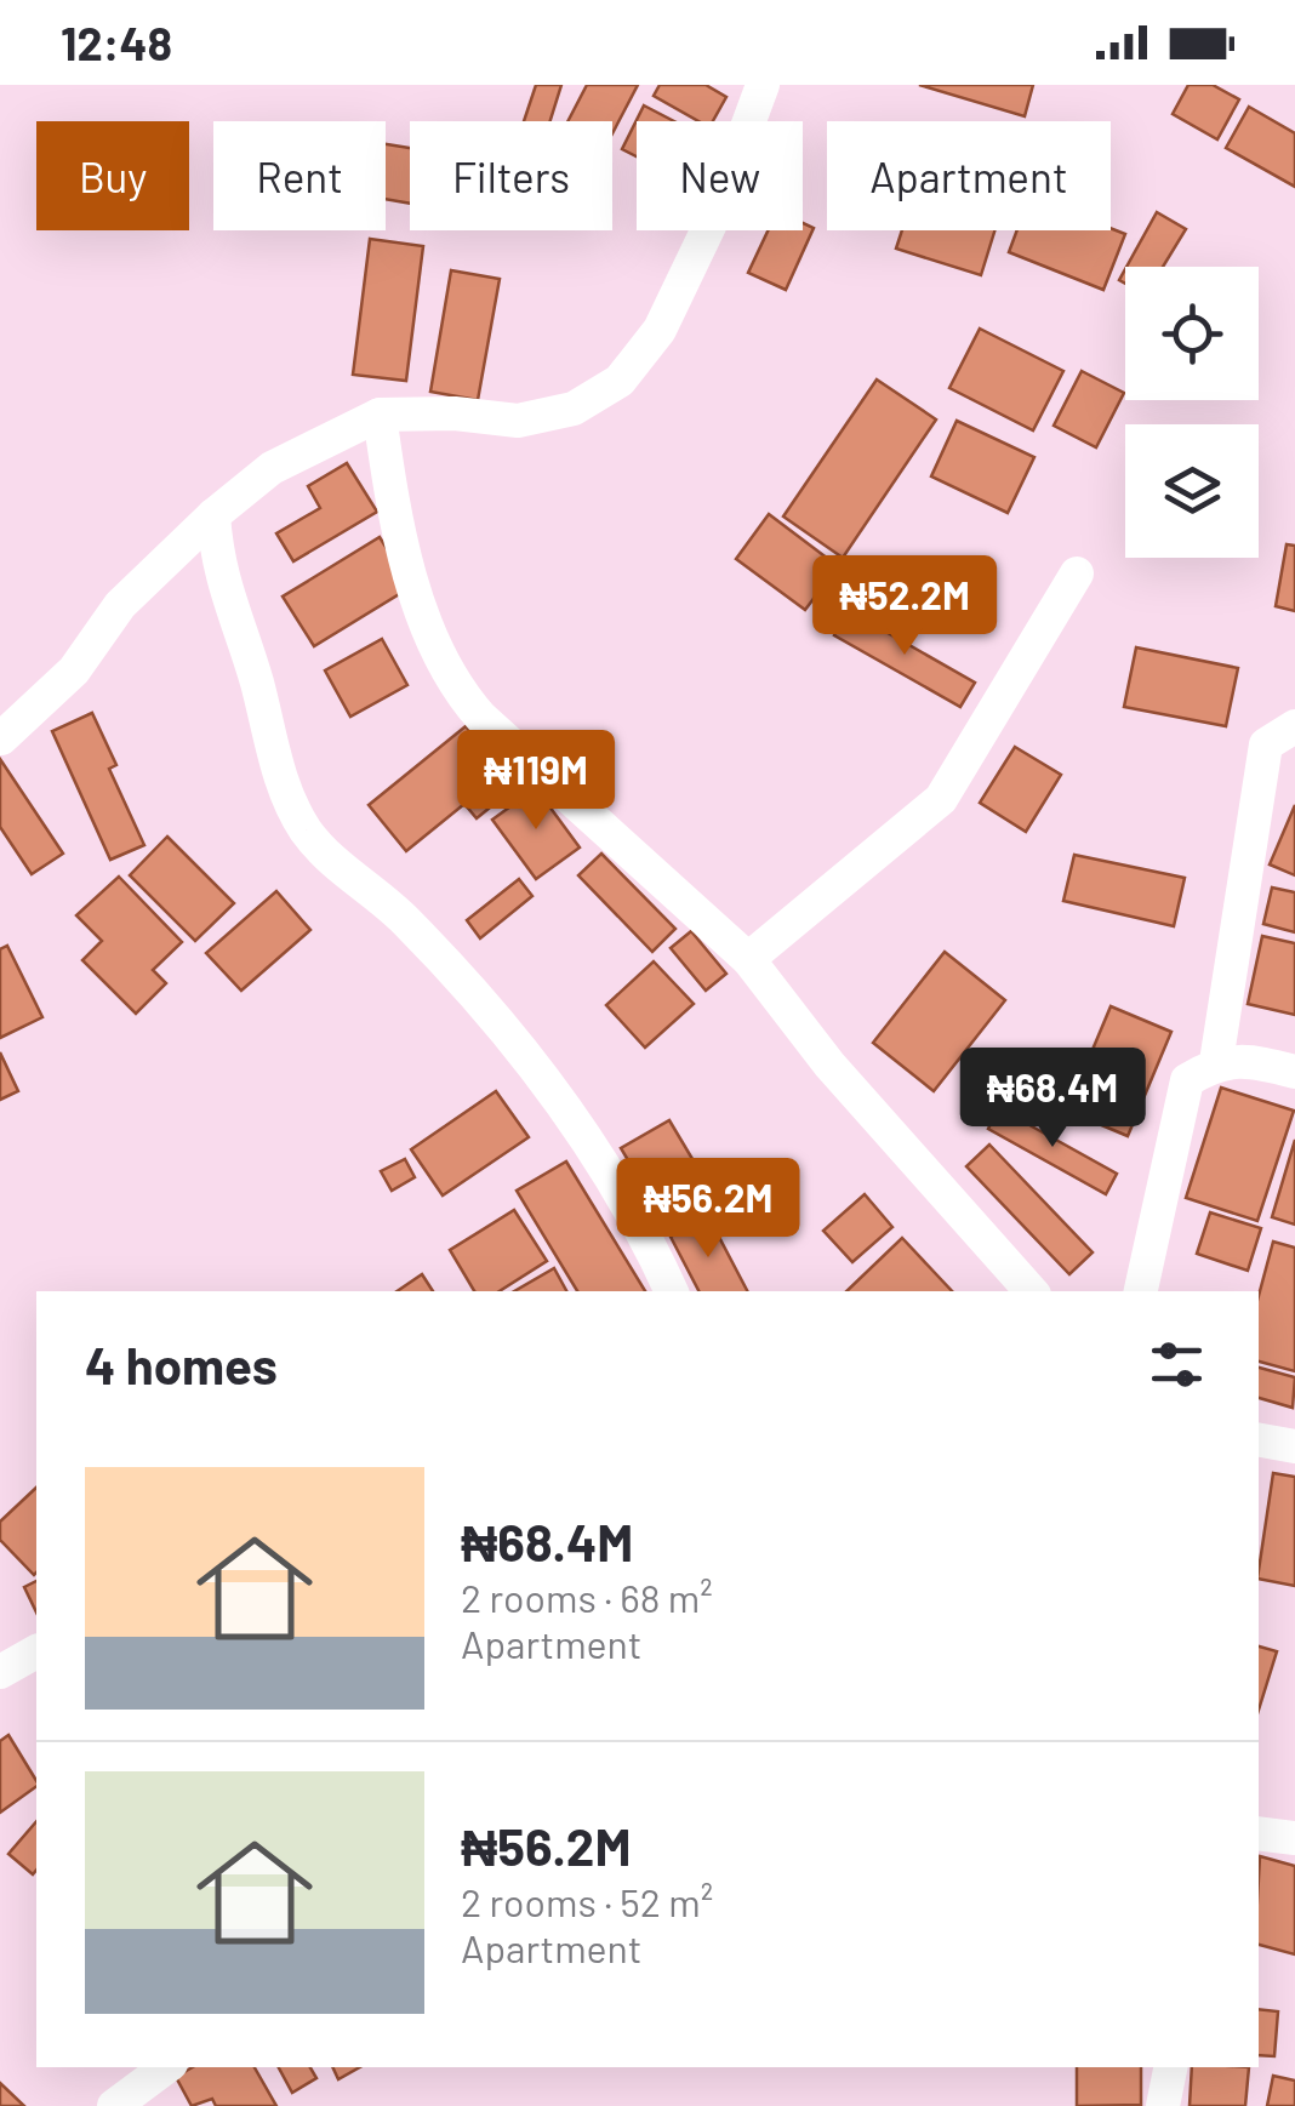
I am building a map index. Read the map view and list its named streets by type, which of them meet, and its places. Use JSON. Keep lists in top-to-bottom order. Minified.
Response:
{"page":{"status":"12:48","chip":["Buy","Rent","Filters","New","Apartment"],"price":["₦52.2M","₦119M","₦68.4M","₦56.2M"],"heading":"4 homes","list":[{"name":"₦68.4M","note":"2 rooms · 68 m² · Apartment"},{"name":"₦56.2M","note":"2 rooms · 52 m² · Apartment"}]}}
